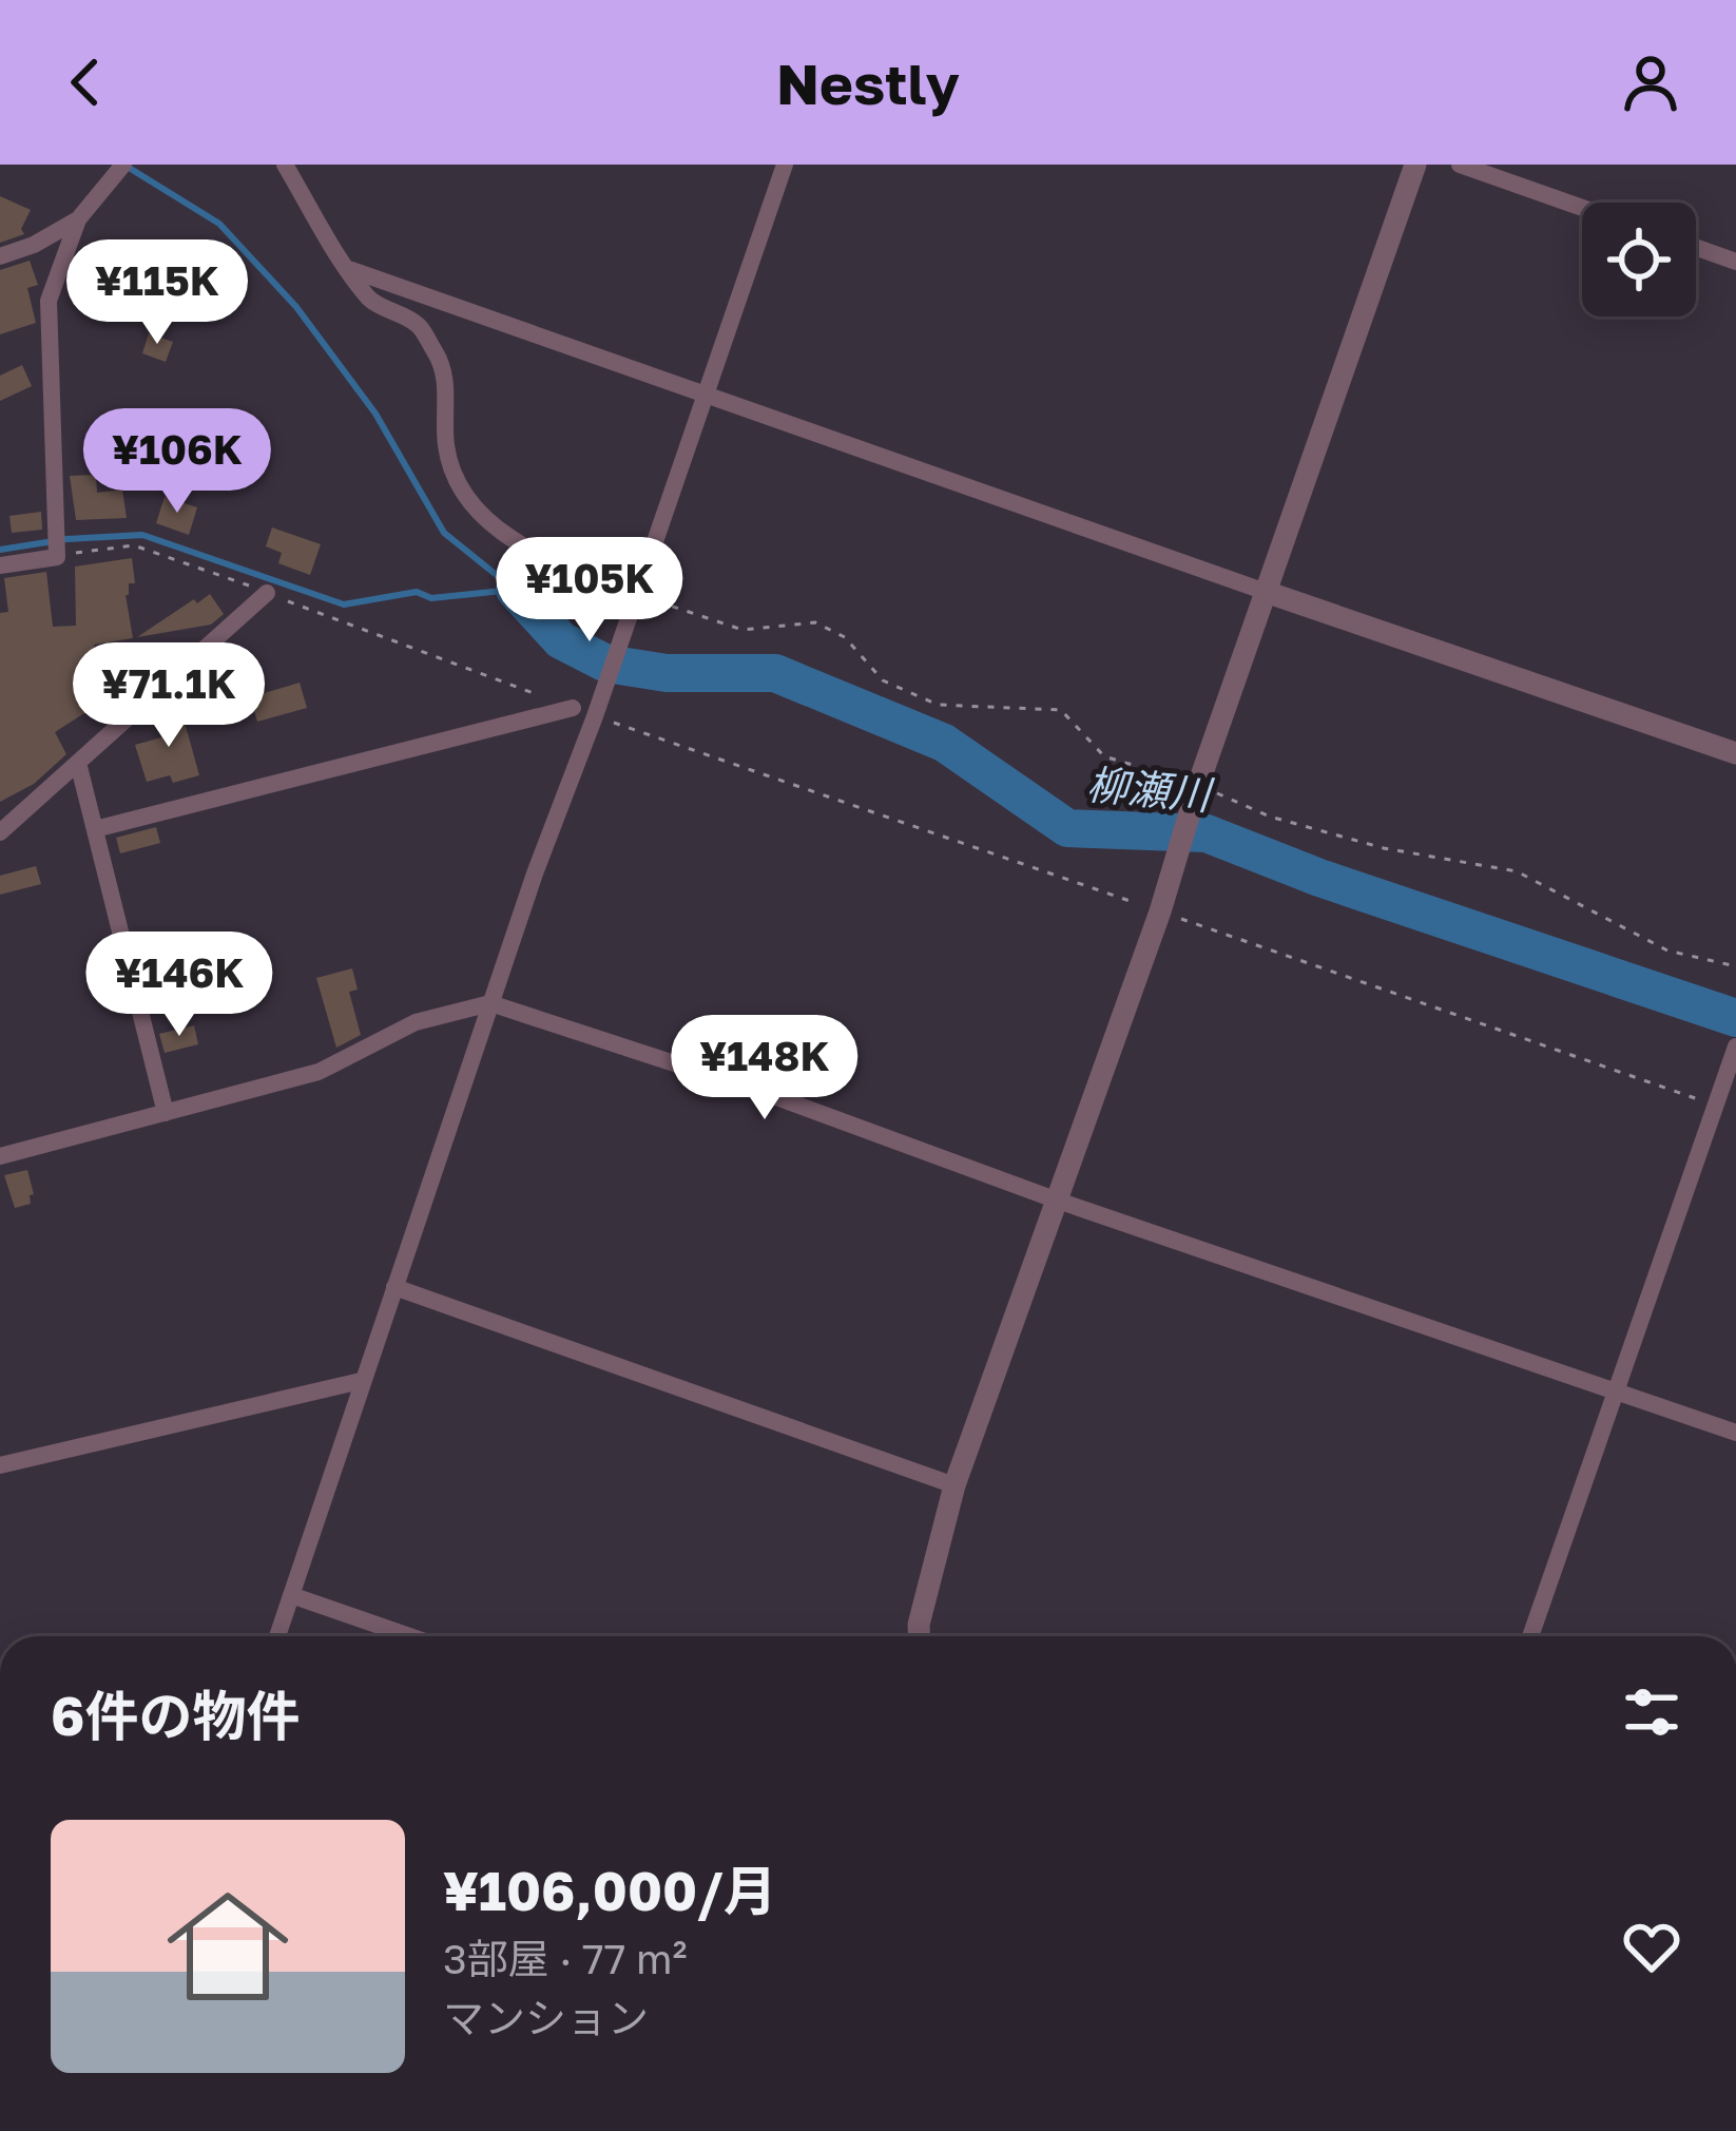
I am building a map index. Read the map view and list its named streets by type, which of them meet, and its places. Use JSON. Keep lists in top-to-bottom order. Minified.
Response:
{"water":["柳瀬川"],"page":{"header":"Nestly","price":["¥115K","¥106K","¥105K","¥71.1K","¥146K","¥148K"],"heading":"6件の物件","list":[{"name":"¥106,000/月","note":"3部屋 · 77 m² · マンション"}]}}
